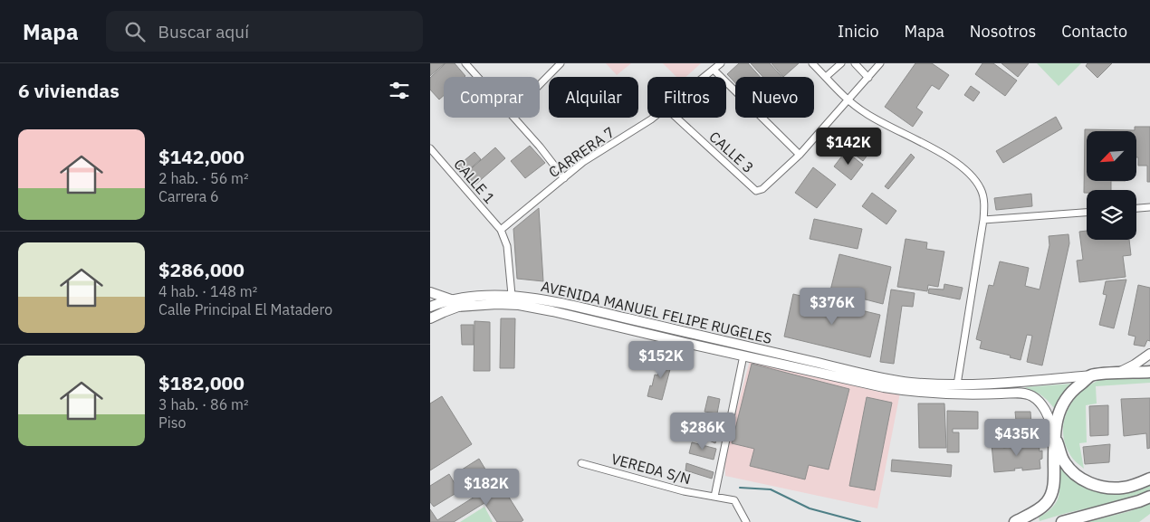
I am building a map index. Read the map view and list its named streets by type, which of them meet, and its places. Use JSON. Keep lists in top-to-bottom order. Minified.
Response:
{"streets":{"street":["CARRERA 7","CALLE 3","CALLE 1","AVENIDA MANUEL FELIPE RUGELES","VEREDA S/N"]},"crossings":[["CARRERA 7","CALLE 1"]],"north":"bottom left","page":{"header":"Mapa","search":"Buscar aquí","nav":["Inicio","Mapa","Nosotros","Contacto"],"heading":"6 viviendas","chip":["Comprar","Alquilar","Filtros","Nuevo"],"list":[{"name":"$142,000","note":"2 hab. · 56 m² · Carrera 6"},{"name":"$286,000","note":"4 hab. · 148 m² · Calle Principal El Matadero"},{"name":"$182,000","note":"3 hab. · 86 m² · Piso"}],"price":["$142K","$376K","$152K","$286K","$435K","$182K"]}}
